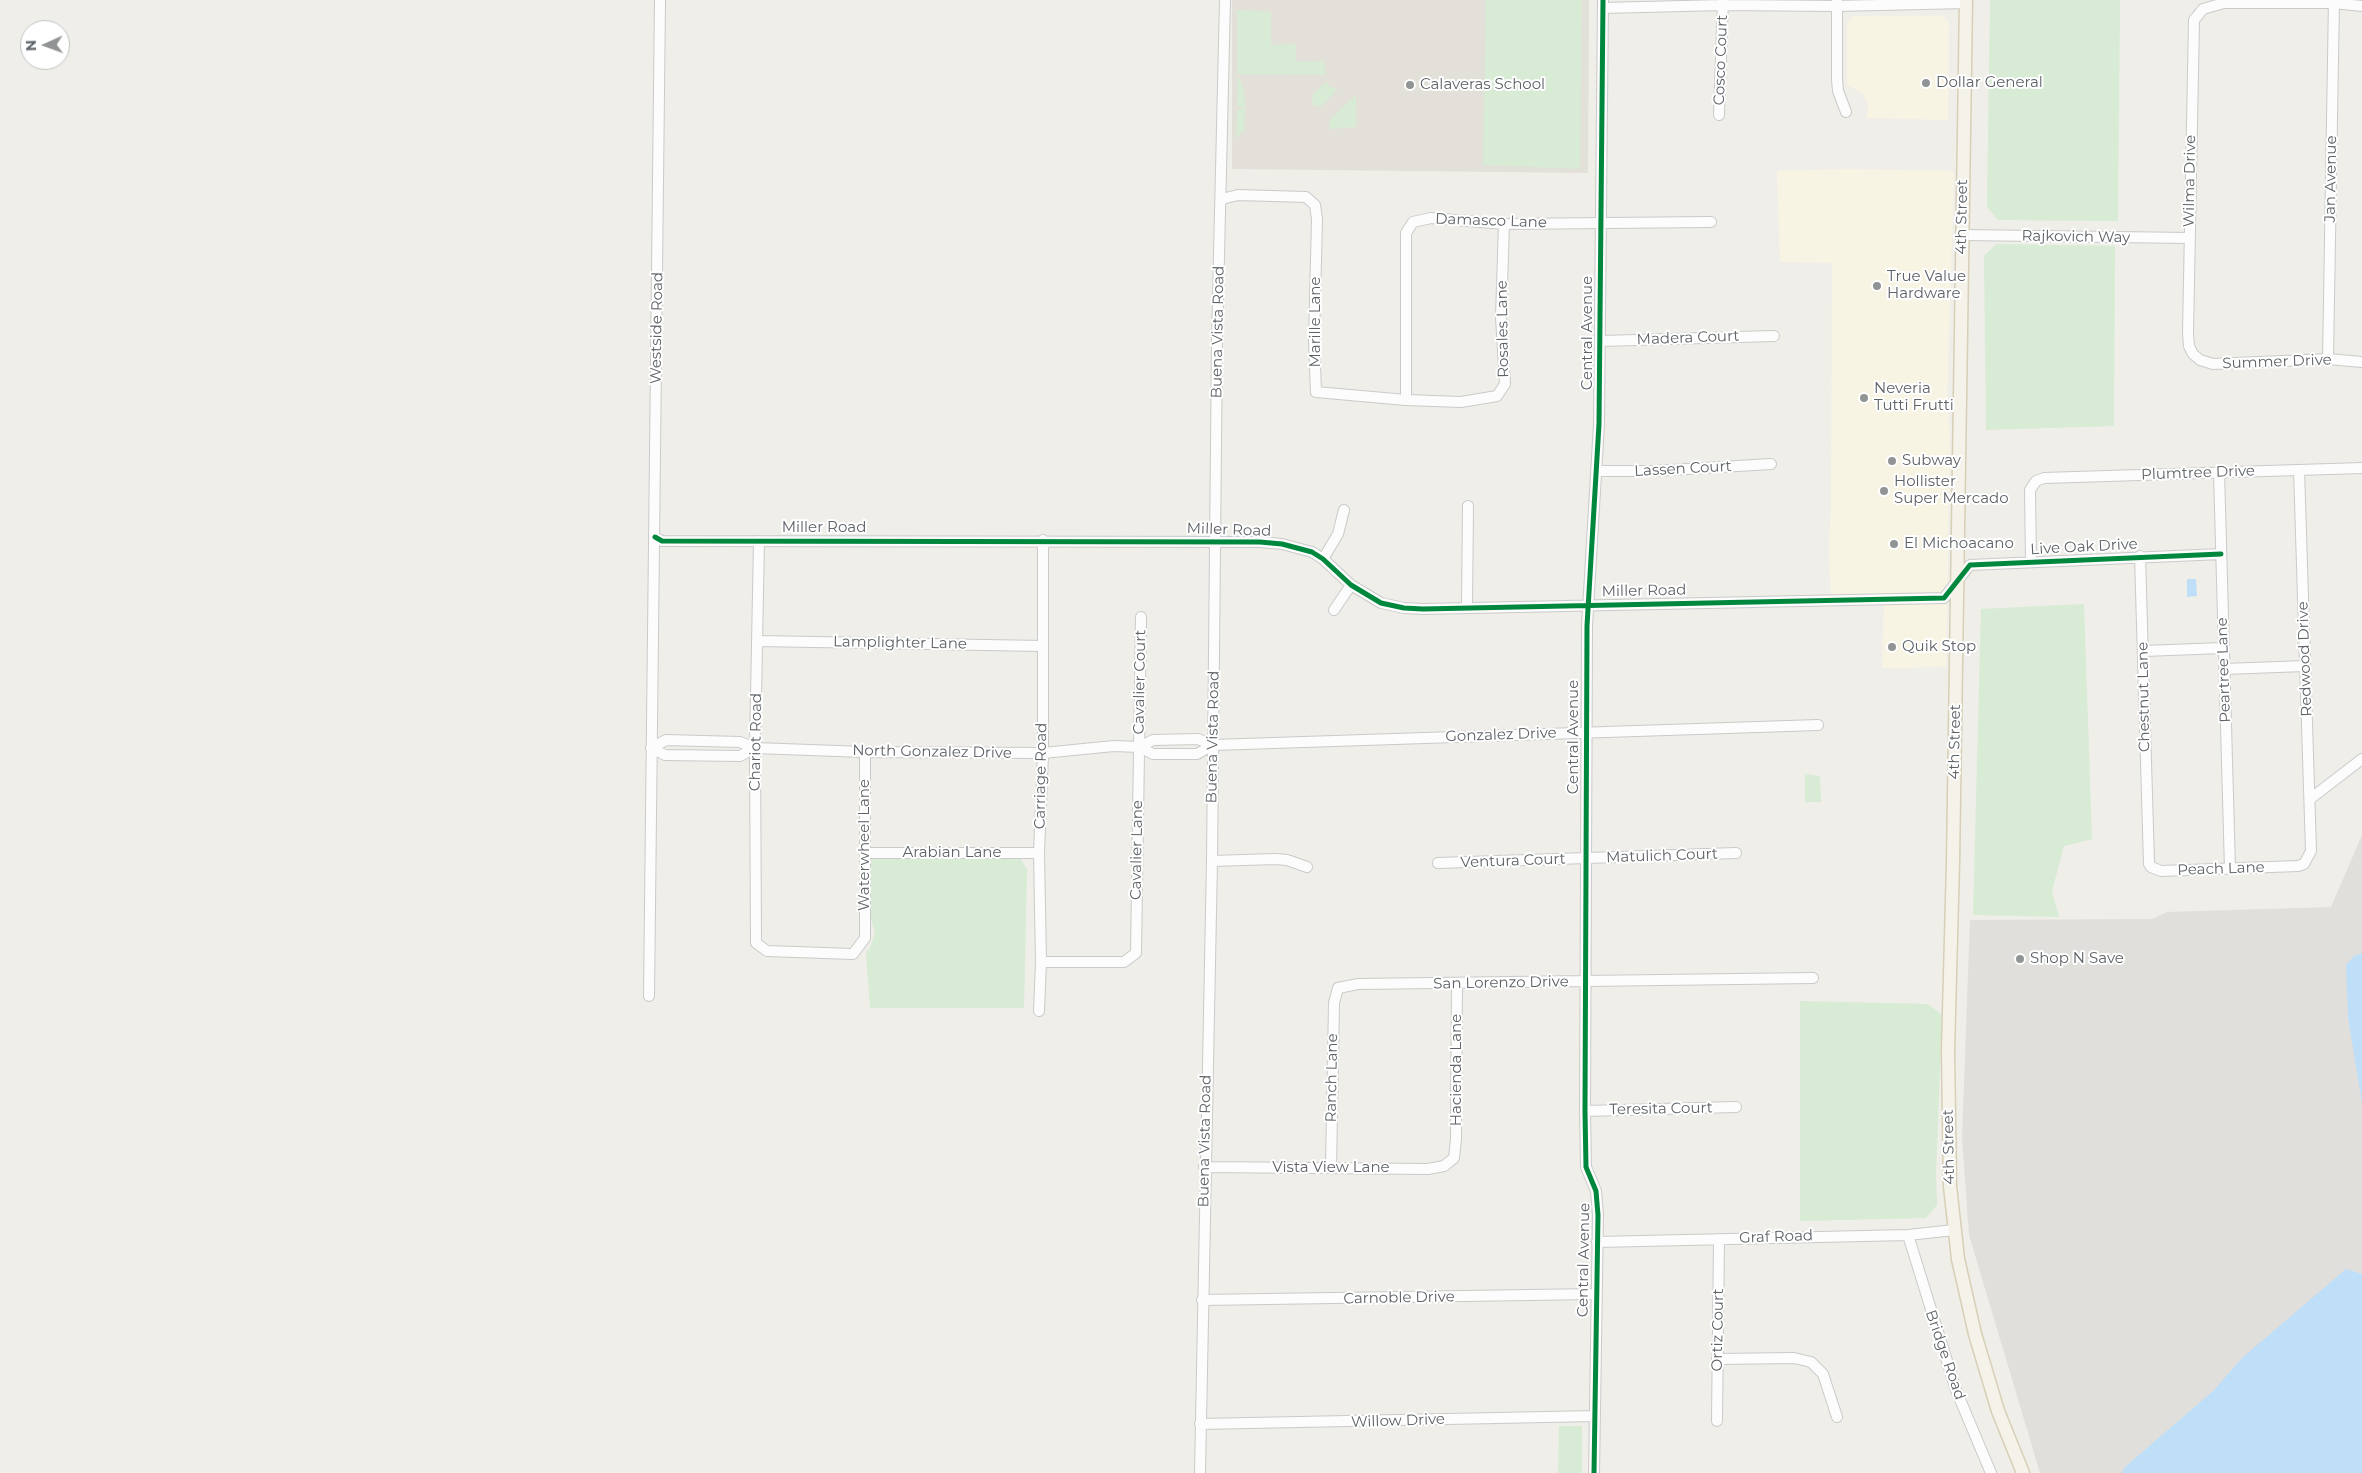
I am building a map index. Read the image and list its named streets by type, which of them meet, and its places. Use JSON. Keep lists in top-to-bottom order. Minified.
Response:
{"streets":{"main road":["4th Street"],"street":["Cosco Court","Jan Avenue","Wilma Drive","Damasco Lane","Rajkovich Way","Marille Lane","Westside Road","Rosales Lane","Buena Vista Road","Central Avenue","Madera Court","Summer Drive","Lassen Court","Plumtree Drive","Miller Road","Live Oak Drive","Lamplighter Lane","Redwood Drive","Peartree Lane","Cavalier Court","Chestnut Lane","Gonzalez Drive","Chariot Road","North Gonzalez Drive","Carriage Road","Waterwheel Lane","Cavalier Lane","Arabian Lane","Matulich Court","Ventura Court","Peach Lane","San Lorenzo Drive","Hacienda Lane","Ranch Lane","Teresita Court","Vista View Lane","Graf Road","Carnoble Drive","Ortiz Court","Bridge Road","Willow Drive"]},"crossings":[["Jan Avenue","Wilma Drive"],["Jan Avenue","Summer Drive"],["Wilma Drive","Rajkovich Way"],["Wilma Drive","Summer Drive"],["4th Street","Rajkovich Way"],["4th Street","Miller Road"],["4th Street","Live Oak Drive"],["4th Street","Graf Road"],["Damasco Lane","Marille Lane"],["Damasco Lane","Rosales Lane"],["Damasco Lane","Central Avenue"],["Marille Lane","Rosales Lane"],["Marille Lane","Buena Vista Road"],["Westside Road","Miller Road"],["Westside Road","North Gonzalez Drive"],["Buena Vista Road","Miller Road"],["Buena Vista Road","Gonzalez Drive"],["Buena Vista Road","North Gonzalez Drive"],["Buena Vista Road","Vista View Lane"],["Buena Vista Road","Carnoble Drive"],["Buena Vista Road","Willow Drive"],["Central Avenue","Madera Court"],["Central Avenue","Lassen Court"],["Central Avenue","Miller Road"],["Central Avenue","Gonzalez Drive"],["Central Avenue","Matulich Court"],["Central Avenue","Ventura Court"],["Central Avenue","San Lorenzo Drive"],["Central Avenue","Teresita Court"],["Central Avenue","Graf Road"],["Central Avenue","Carnoble Drive"],["Central Avenue","Willow Drive"],["Plumtree Drive","Live Oak Drive"],["Plumtree Drive","Redwood Drive"],["Plumtree Drive","Peartree Lane"],["Miller Road","Live Oak Drive"],["Miller Road","Chariot Road"],["Miller Road","Carriage Road"],["Live Oak Drive","Peartree Lane"],["Live Oak Drive","Chestnut Lane"],["Lamplighter Lane","Chariot Road"],["Lamplighter Lane","Carriage Road"],["Redwood Drive","Peach Lane"],["Peartree Lane","Peach Lane"],["Cavalier Court","North Gonzalez Drive"],["Cavalier Court","Cavalier Lane"],["Chestnut Lane","Peach Lane"],["Gonzalez Drive","North Gonzalez Drive"],["Chariot Road","North Gonzalez Drive"],["Chariot Road","Waterwheel Lane"],["North Gonzalez Drive","Carriage Road"],["North Gonzalez Drive","Waterwheel Lane"],["North Gonzalez Drive","Cavalier Lane"],["Carriage Road","Cavalier Lane"],["Carriage Road","Arabian Lane"],["Waterwheel Lane","Arabian Lane"],["Matulich Court","Ventura Court"],["San Lorenzo Drive","Hacienda Lane"],["San Lorenzo Drive","Ranch Lane"],["Hacienda Lane","Vista View Lane"],["Ranch Lane","Vista View Lane"],["Graf Road","Ortiz Court"],["Graf Road","Bridge Road"]],"places":["Dollar General","Calaveras School","True Value Hardware","Neveria Tutti Frutti","Subway","Hollister Super Mercado","El Michoacano","Quik Stop","Shop N Save"],"north":"left"}
